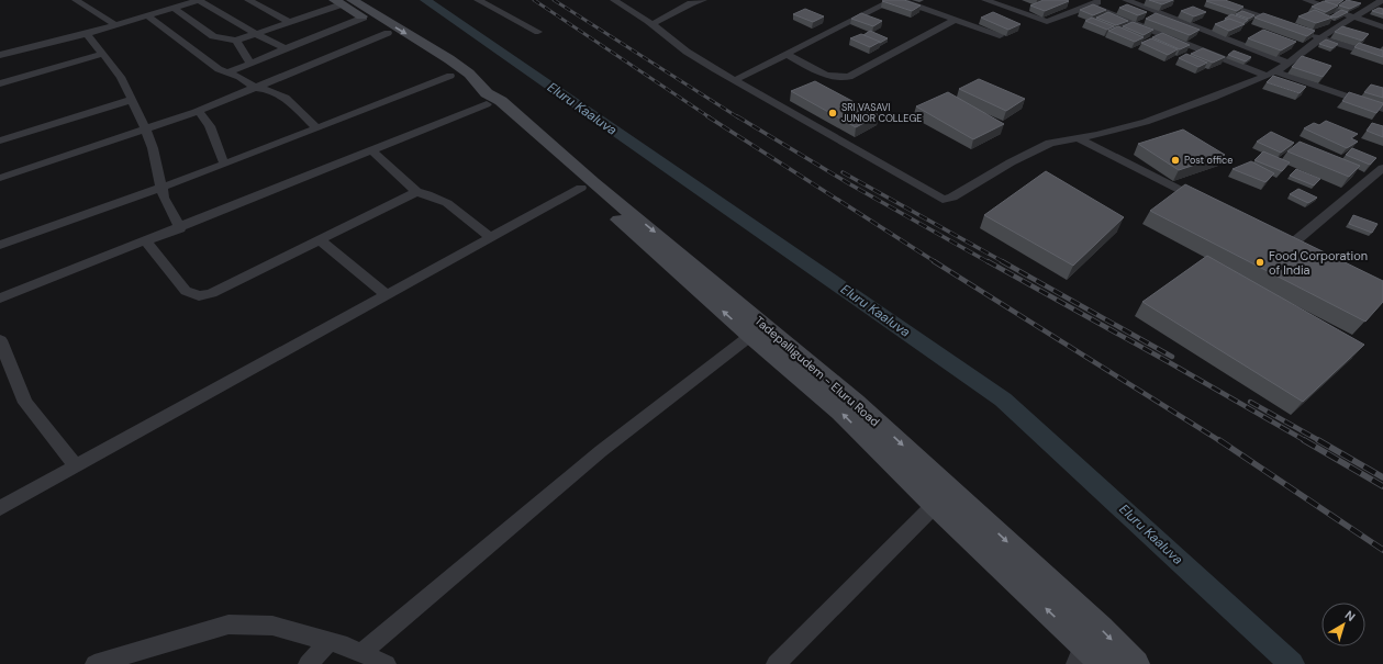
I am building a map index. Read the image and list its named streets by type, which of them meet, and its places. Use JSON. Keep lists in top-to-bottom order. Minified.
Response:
{"streets":{"main road":["Tadepalligudem - Eluru Road"]},"water":["Eluru Kaaluva"],"places":["SRI VASAVI JUNIOR COLLEGE","Post office","Food Corporation of India"],"north":"top right"}
